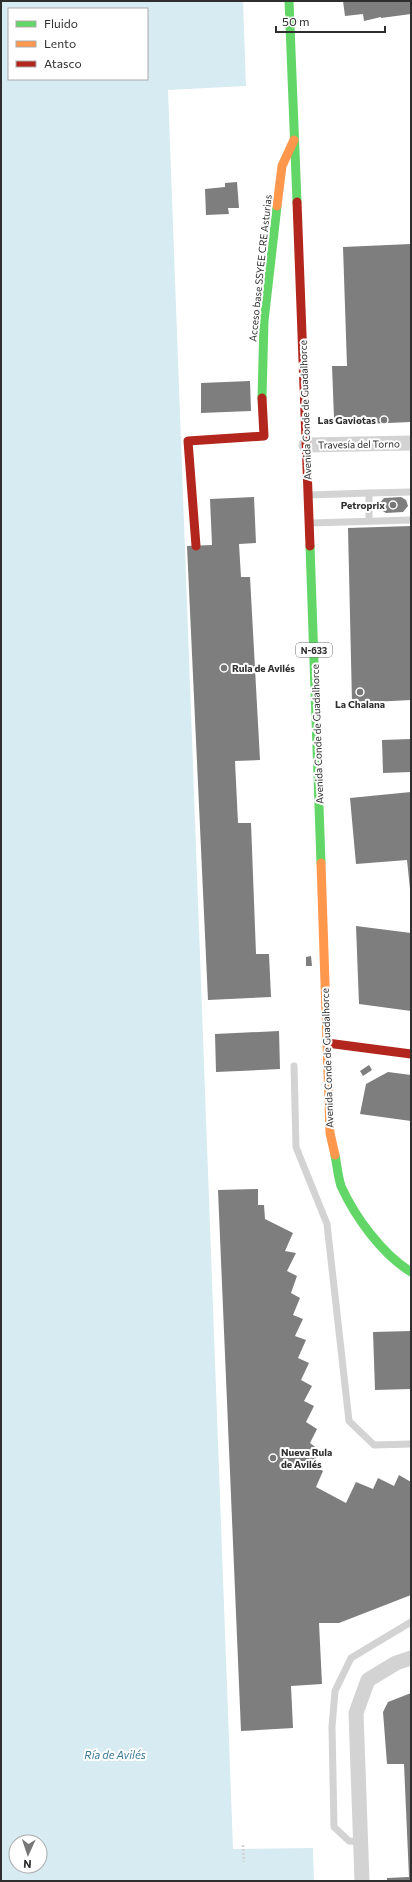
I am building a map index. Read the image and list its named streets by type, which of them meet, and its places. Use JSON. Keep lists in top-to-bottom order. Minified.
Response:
{"streets":{"main road":["Acceso base SSYEE CRE Asturias","Avenida Conde de Guadalhorce","N-633"],"street":["Travesía del Torno"]},"crossings":[["Acceso base SSYEE CRE Asturias","Avenida Conde de Guadalhorce"],["Avenida Conde de Guadalhorce","Travesía del Torno"]],"water":["Ría de Avilés"],"places":["Las Gaviotas","Petroprix","Rula de Avilés","La Chalana","Nueva Rula de Avilés"],"legend":["Fluido","Lento","Atasco"],"scale_bar":"50 m","north":"bottom"}
